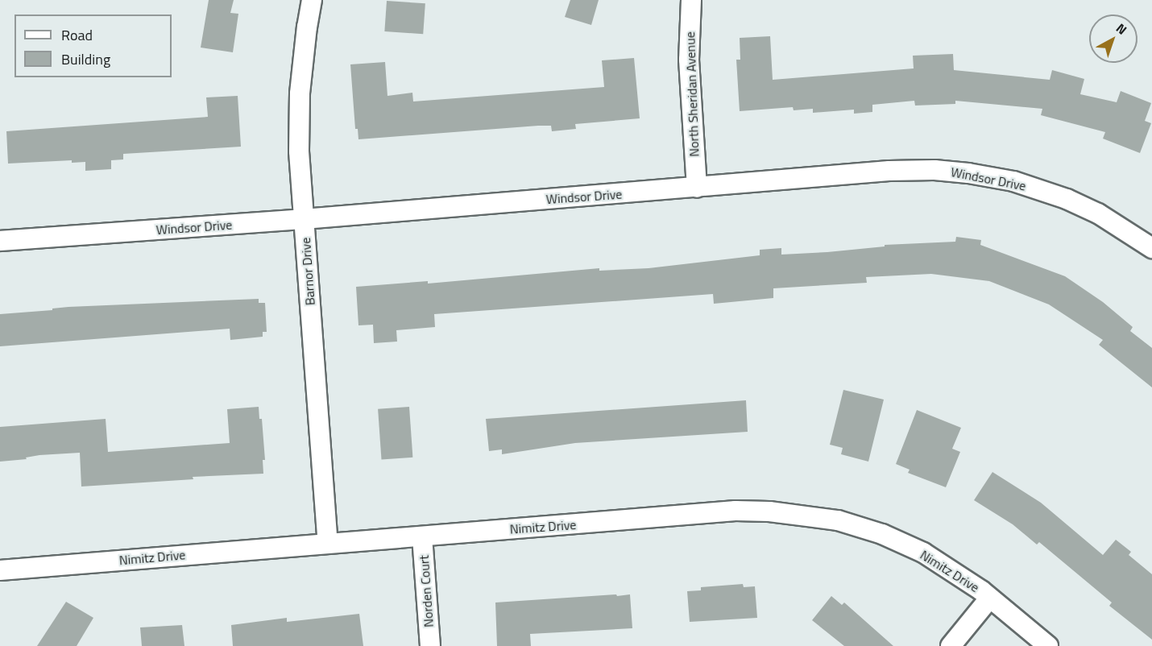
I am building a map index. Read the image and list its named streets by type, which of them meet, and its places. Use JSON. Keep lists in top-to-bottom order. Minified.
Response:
{"streets":{"street":["North Sheridan Avenue","Windsor Drive","Barnor Drive","Nimitz Drive","Norden Court"]},"crossings":[["North Sheridan Avenue","Windsor Drive"],["Windsor Drive","Barnor Drive"],["Barnor Drive","Nimitz Drive"],["Nimitz Drive","Norden Court"]],"legend":["Road","Building"],"north":"top right"}
